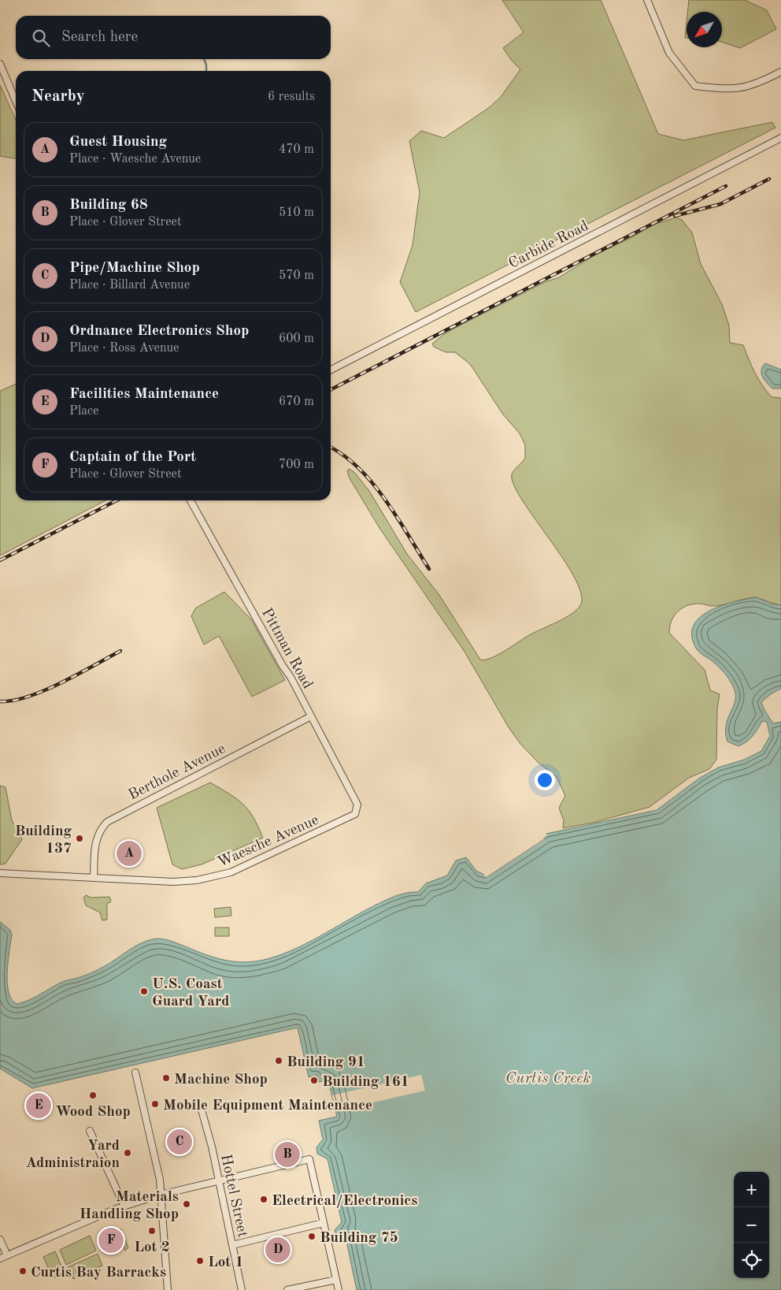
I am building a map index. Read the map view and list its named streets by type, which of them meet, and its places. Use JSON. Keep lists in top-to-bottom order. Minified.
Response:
{"streets":{"street":["Carbide Road","Pittman Road","Berthole Avenue","Waesche Avenue","Hottel Street"]},"crossings":[["Pittman Road","Berthole Avenue"],["Pittman Road","Waesche Avenue"],["Berthole Avenue","Waesche Avenue"]],"water":["Curtis Creek"],"places":["Building 137","U.S. Coast Guard Yard","Building 91","Machine Shop","Building 161","Wood Shop","Mobile Equipment Maintenance","Yard Administraion","Electrical/Electronics","Materials Handling Shop","Lot 2","Building 75","Lot 1","Curtis Bay Barracks"],"north":"bottom left","page":{"search":"Search here","heading":["Nearby","6 results"],"list":[{"mark":"A","name":"Guest Housing","note":"Place · Waesche Avenue","value":"470 m"},{"mark":"B","name":"Building 68","note":"Place · Glover Street","value":"510 m"},{"mark":"C","name":"Pipe/Machine Shop","note":"Place · Billard Avenue","value":"570 m"},{"mark":"D","name":"Ordnance Electronics Shop","note":"Place · Ross Avenue","value":"600 m"},{"mark":"E","name":"Facilities Maintenance","note":"Place","value":"670 m"},{"mark":"F","name":"Captain of the Port","note":"Place · Glover Street","value":"700 m"}],"pins":["A","E","C","B","F","D"],"map_buttons":["+","−"]}}
